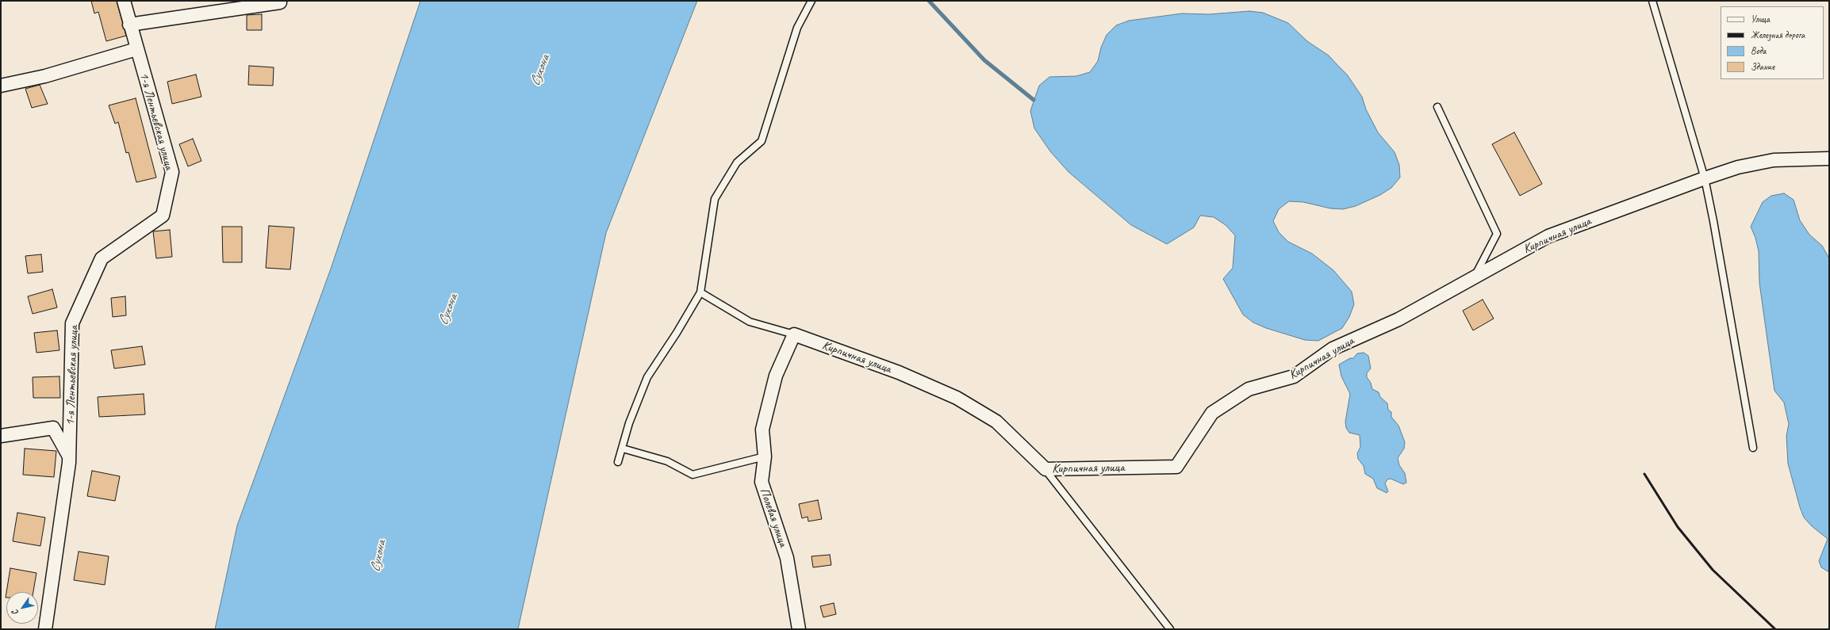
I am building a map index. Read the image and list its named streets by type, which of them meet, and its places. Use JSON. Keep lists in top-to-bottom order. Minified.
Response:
{"streets":{"street":["1-я Лентьевская улица","Кирпичная улица","Полевая улица"]},"crossings":[["Кирпичная улица","Полевая улица"]],"water":["Сухона"],"legend":["Улица","Железная дорога","Вода","Здание"],"north":"bottom left"}
